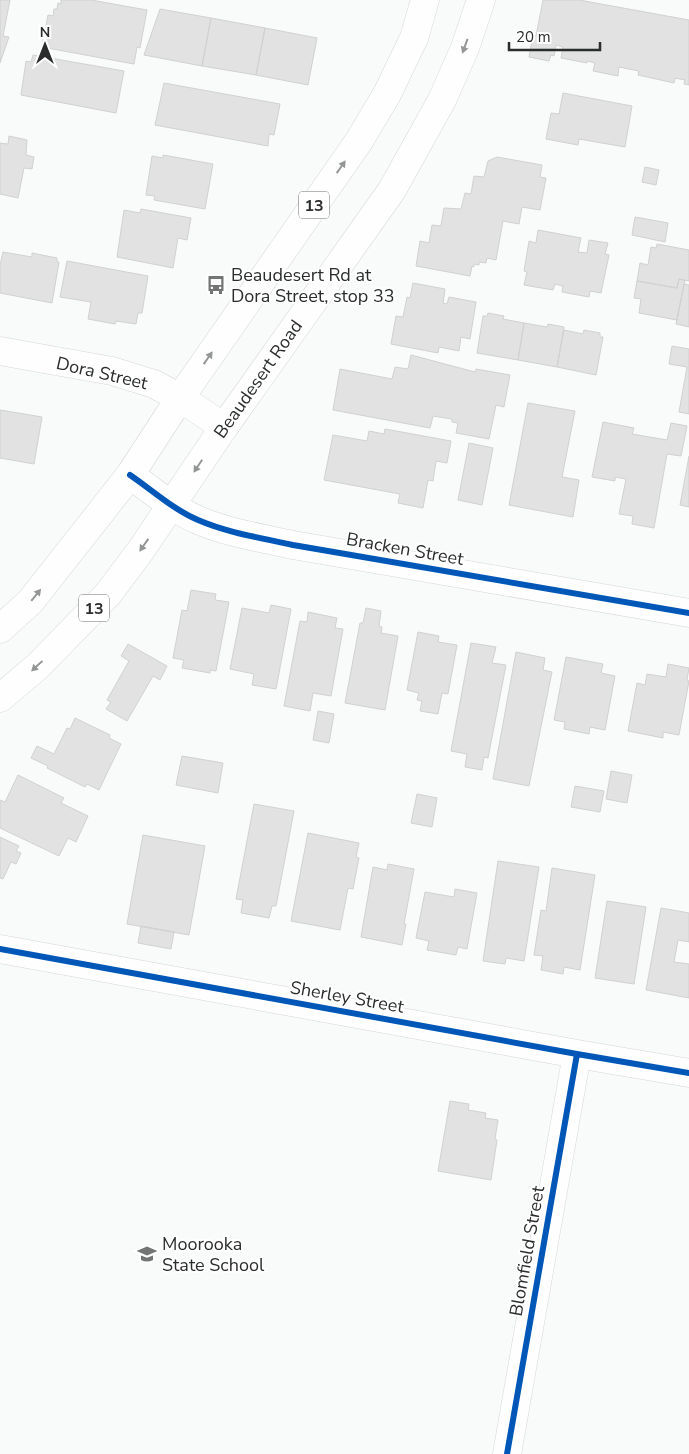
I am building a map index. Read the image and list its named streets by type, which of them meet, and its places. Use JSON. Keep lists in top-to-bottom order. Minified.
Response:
{"streets":{"main road":["13","Dora Street","Beaudesert Road","Bracken Street","Sherley Street","Blomfield Street"]},"crossings":[["13","Dora Street"],["13","Bracken Street"],["Dora Street","Beaudesert Road"],["Beaudesert Road","Bracken Street"],["Sherley Street","Blomfield Street"]],"places":{"bus stop":["Beaudesert Rd at Dora Street, stop 33"],"school or university":["Moorooka State School"]},"scale_bar":"20 m","north":"top"}
